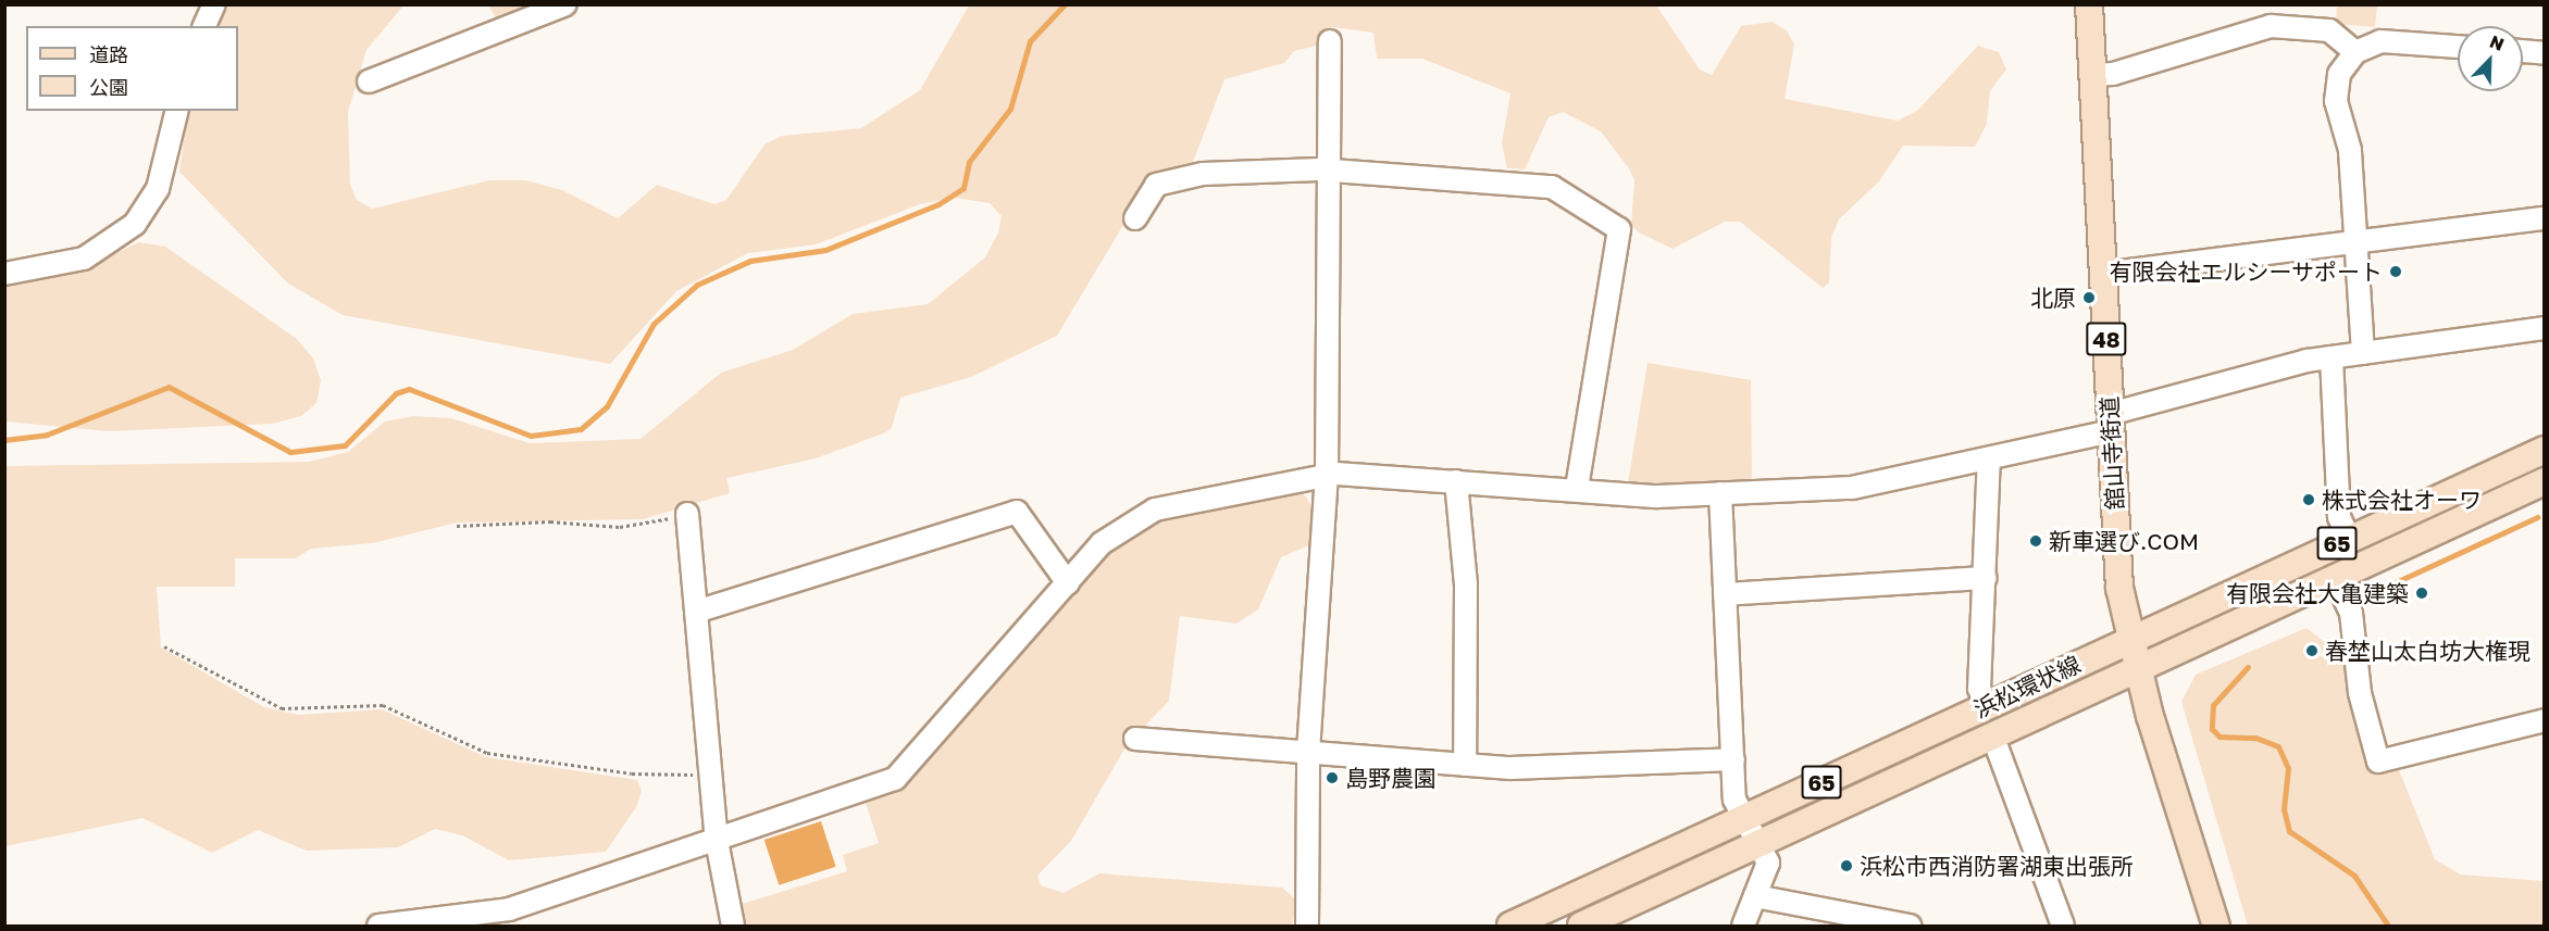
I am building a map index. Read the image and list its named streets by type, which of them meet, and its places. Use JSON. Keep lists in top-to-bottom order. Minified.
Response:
{"streets":{"main road":["48","舘山寺街道","65","浜松環状線"]},"crossings":[["舘山寺街道","浜松環状線"]],"places":["有限会社エルシーサポート","北原","株式会社オーワ","新車選び.COM","有限会社大亀建築","春埜山太白坊大権現","島野農園","浜松市西消防署湖東出張所"],"legend":["道路","公園"],"north":"top right"}
